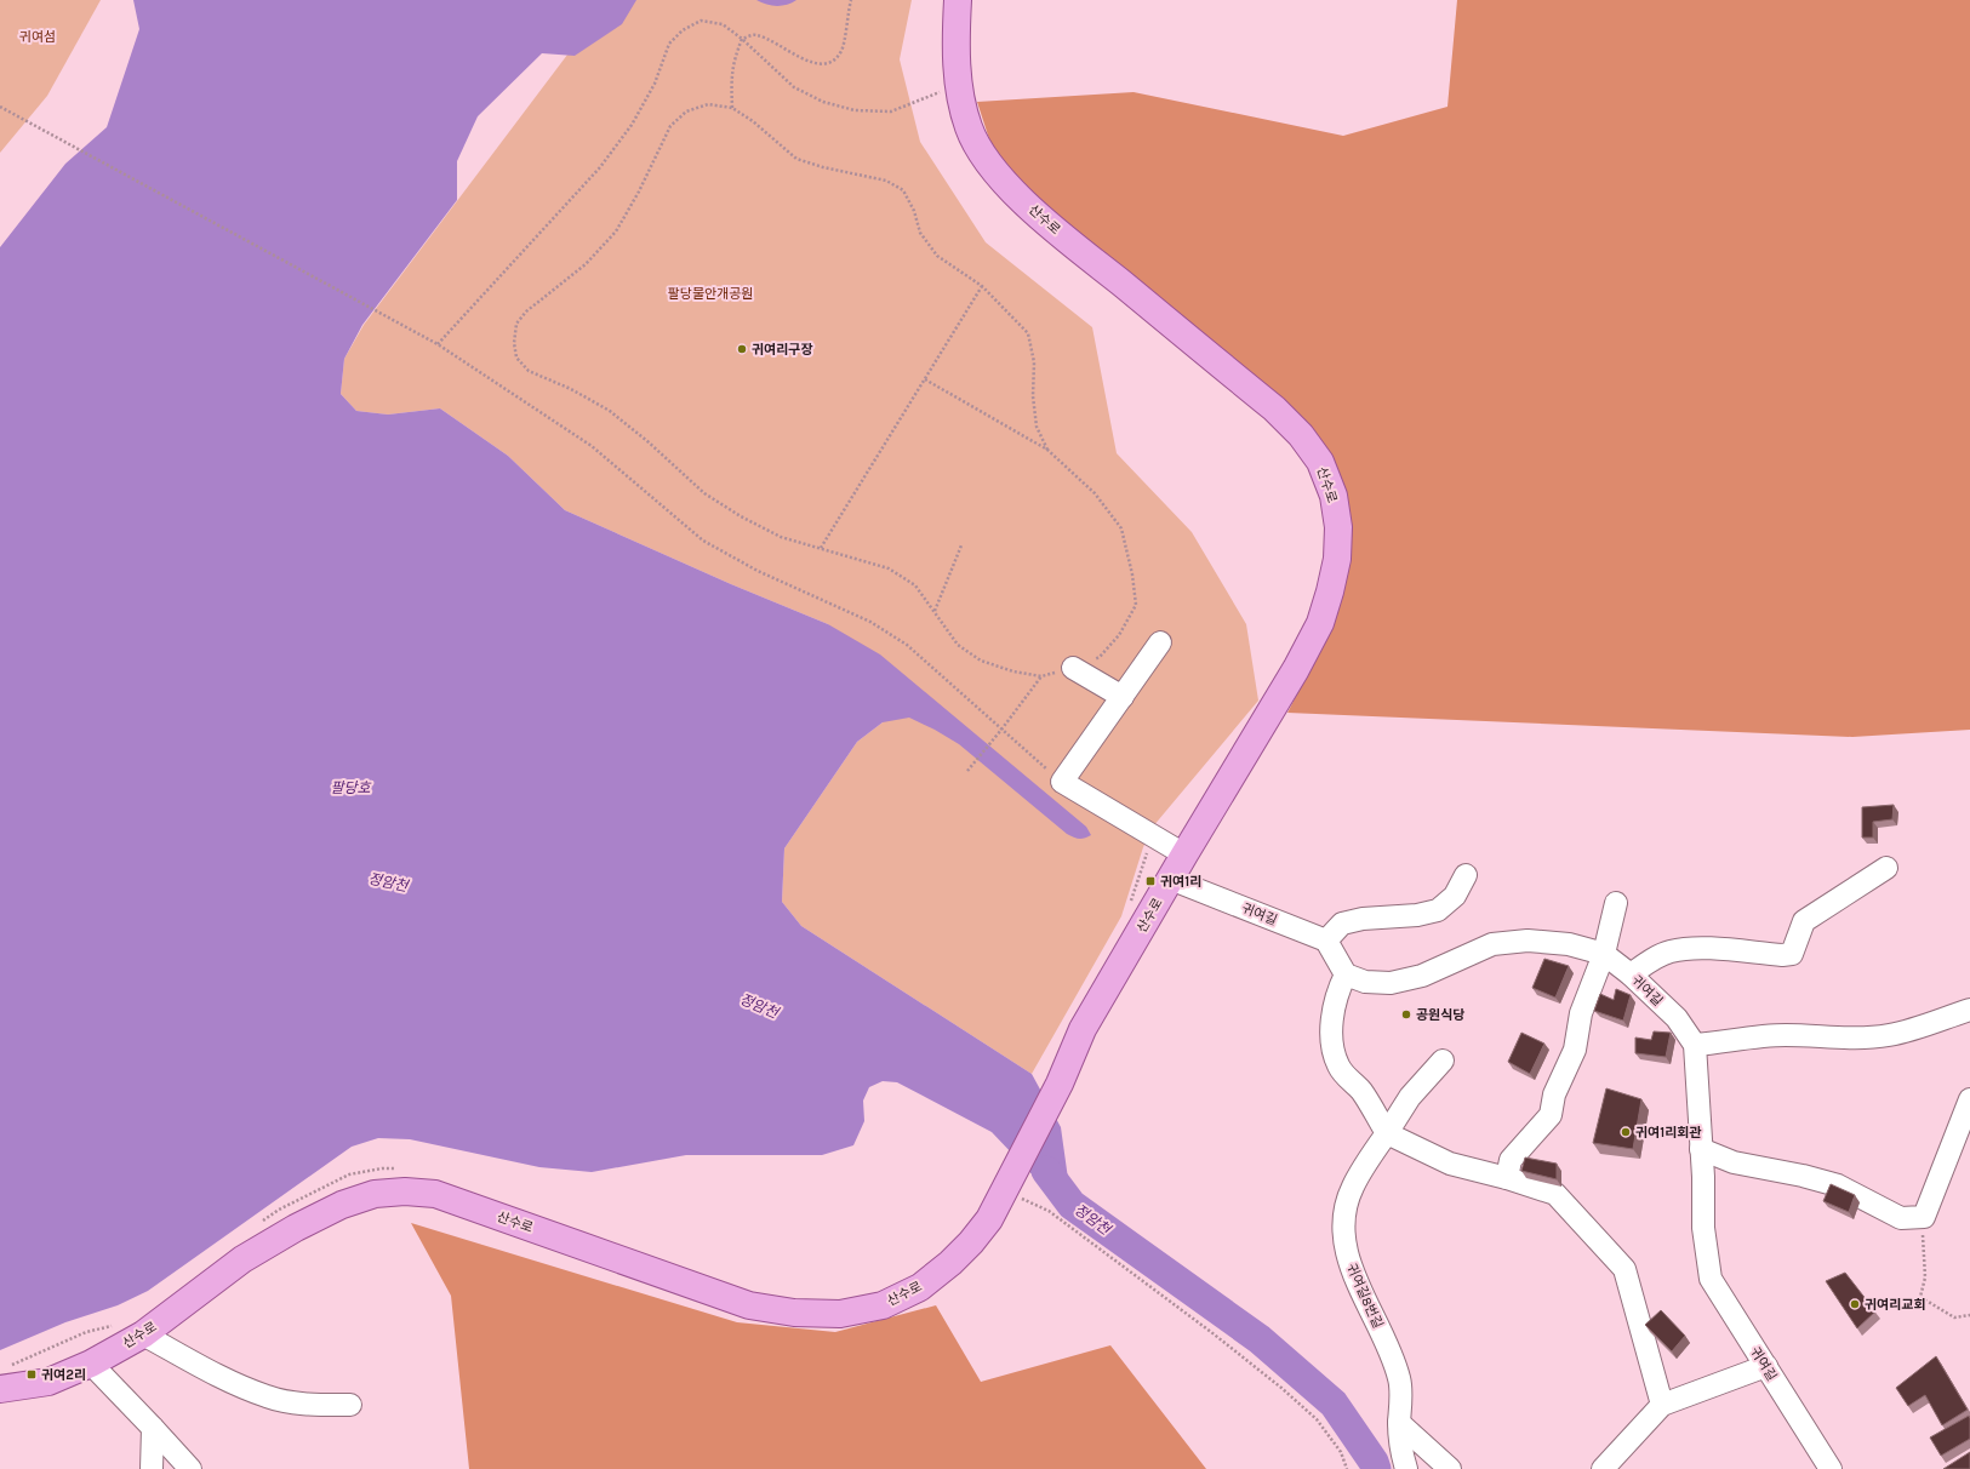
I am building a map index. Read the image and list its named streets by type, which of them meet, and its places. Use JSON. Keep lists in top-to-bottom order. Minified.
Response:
{"streets":{"main road":["산수로"],"street":["귀여길","귀여길8번길"]},"crossings":[["산수로","귀여길"]],"water":["팔당호","정암천"],"parks":["귀여섬","팔당물안개공원"],"places":{"other":["귀여리구장","공원식당","귀여1리회관","귀여리교회"],"transit":["귀여1리","귀여2리"]}}
